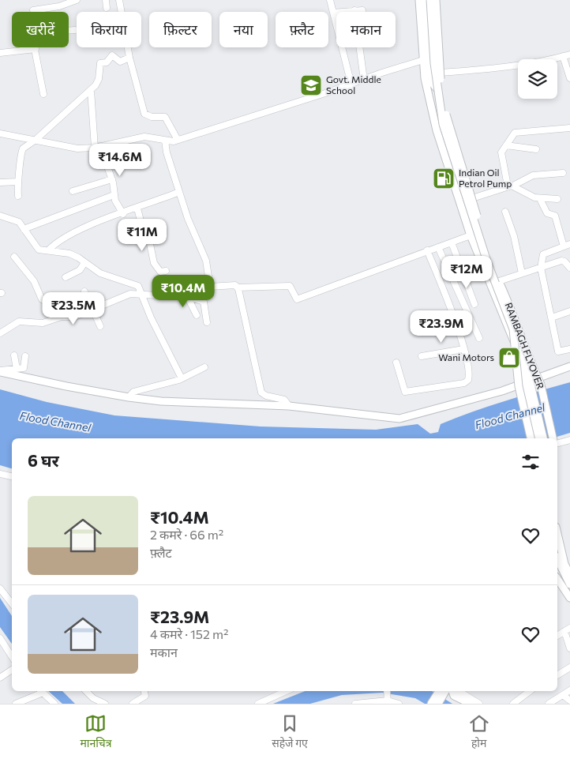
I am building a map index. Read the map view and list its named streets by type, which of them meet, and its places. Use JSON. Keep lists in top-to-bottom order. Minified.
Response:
{"streets":{"main road":["RAMBAGH FLYOVER"]},"water":["Flood Channel"],"places":{"school or university":["Govt. Middle School"],"fuel station":["Indian Oil Petrol Pump"],"shop":["Wani Motors"]},"page":{"chip":["खरीदें","किराया","फ़िल्टर","नया","फ़्लैट","मकान"],"price":["₹14.6M","₹11M","₹12M","₹10.4M","₹23.5M","₹23.9M"],"heading":"6 घर","list":[{"name":"₹10.4M","note":"2 कमरे · 66 m² · फ़्लैट"},{"name":"₹23.9M","note":"4 कमरे · 152 m² · मकान"}],"tabs":["मानचित्र","सहेजे गए","होम"]}}
